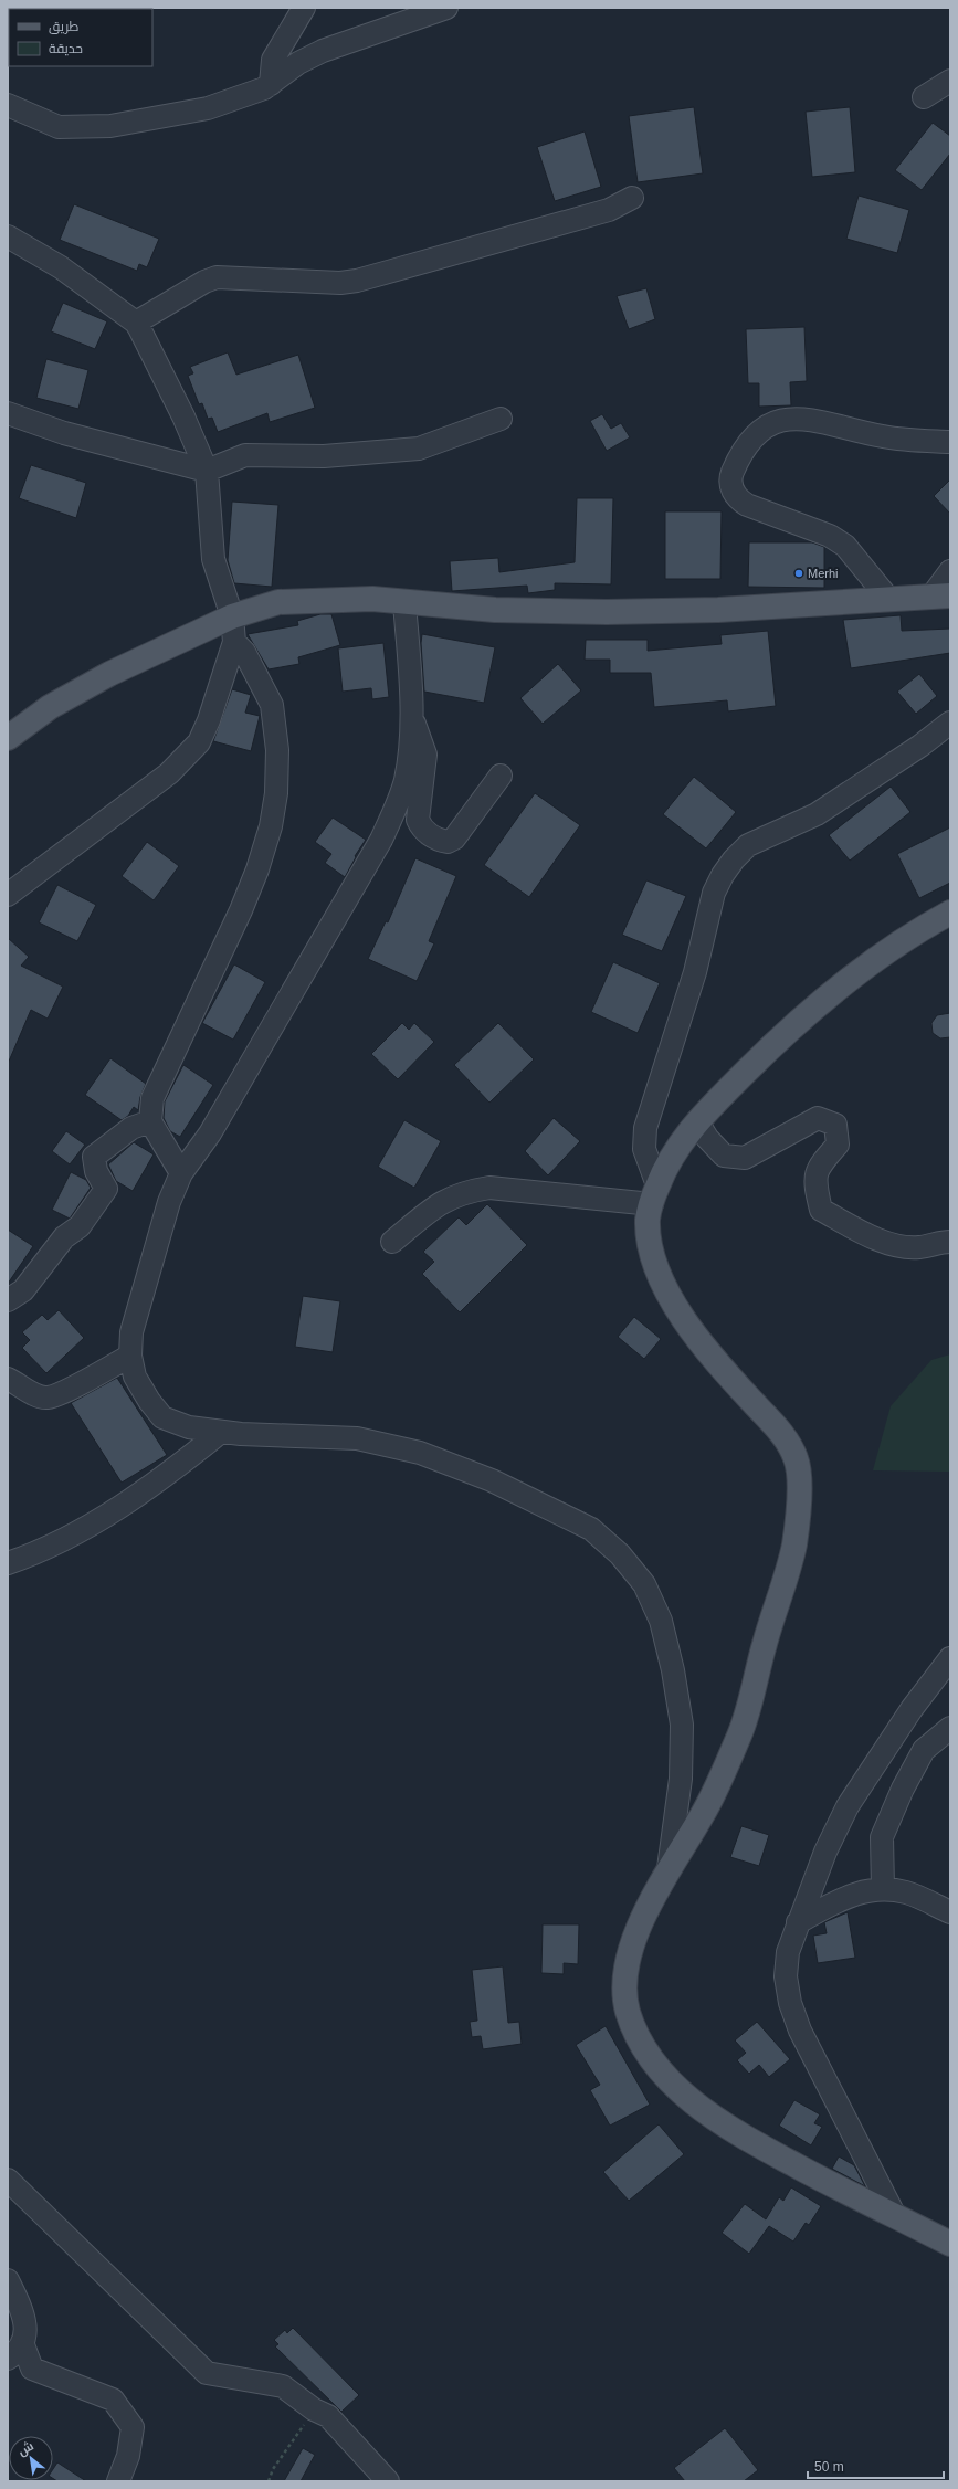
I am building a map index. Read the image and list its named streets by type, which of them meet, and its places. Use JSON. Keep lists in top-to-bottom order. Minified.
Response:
{"places":["Merhi"],"legend":["طريق","حديقة"],"scale_bar":"50 m","north":"top left"}
